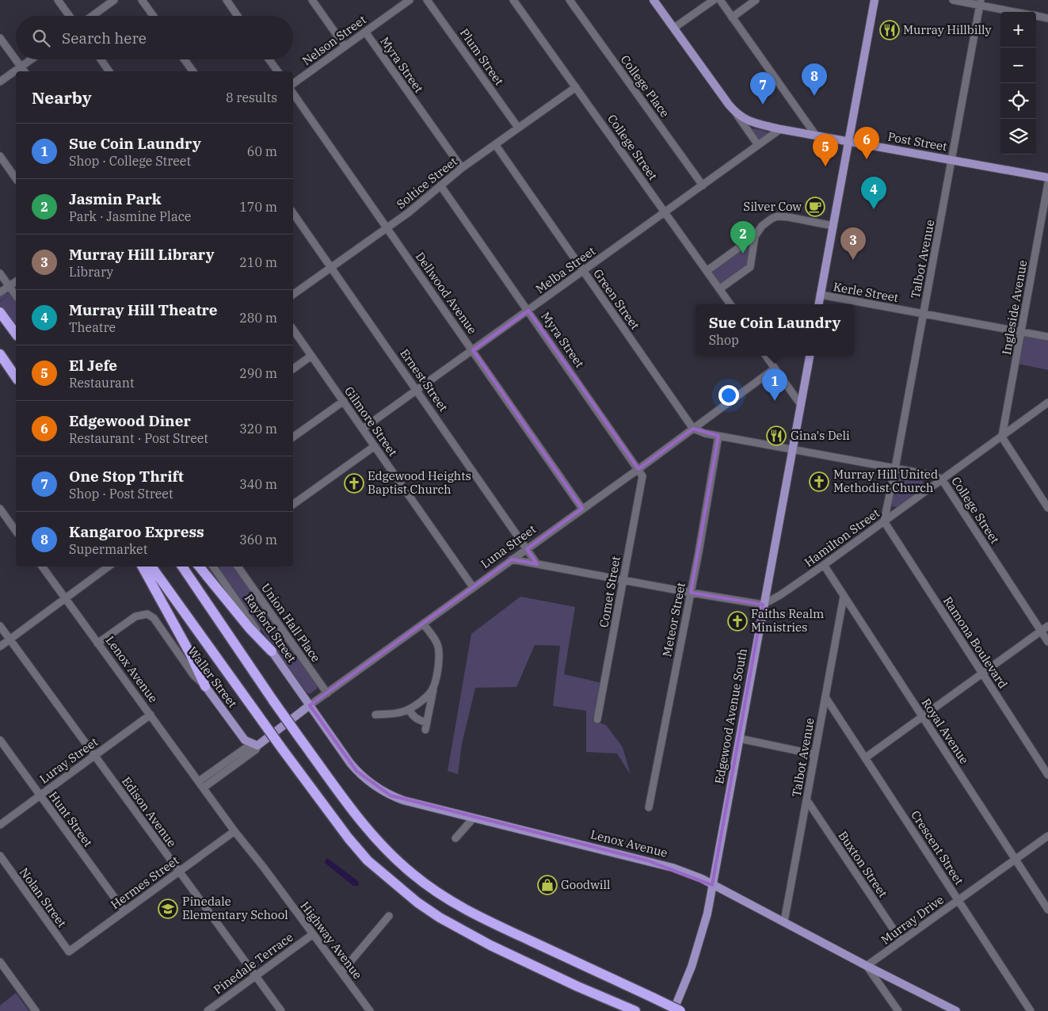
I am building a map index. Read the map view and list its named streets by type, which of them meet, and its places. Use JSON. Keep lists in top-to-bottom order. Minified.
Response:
{"streets":{"main road":["Post Street","Luna Street","Rayford Street","Lenox Avenue","Waller Street","Edgewood Avenue South"],"street":["Nelson Street","Plum Street","Myra Street","College Place","College Street","Soltice Street","Talbot Avenue","Melba Street","Kerle Street","Dellwood Avenue","Green Street","Ingleside Avenue","Ernest Street","Gilmore Street","Hamilton Street","Comet Street","Meteor Street","Union Hall Place","Ramona Boulevard","Royal Avenue","Luray Street","Edison Avenue","Hunt Street","Crescent Street","Buxton Street","Hermes Street","Nolan Street","Murray Drive","Highway Avenue","Pinedale Terrace"]},"crossings":[["Nelson Street","Myra Street"],["Plum Street","Soltice Street"],["Myra Street","Soltice Street"],["Myra Street","Melba Street"],["Myra Street","Luna Street"],["Myra Street","Comet Street"],["College Place","Melba Street"],["Post Street","Talbot Avenue"],["Post Street","Melba Street"],["College Street","Soltice Street"],["College Street","Talbot Avenue"],["College Street","Melba Street"],["College Street","Green Street"],["College Street","Hamilton Street"],["College Street","Luna Street"],["College Street","Meteor Street"],["College Street","Edgewood Avenue South"],["Soltice Street","Dellwood Avenue"],["Soltice Street","Green Street"],["Soltice Street","Ernest Street"],["Talbot Avenue","Kerle Street"],["Talbot Avenue","Hamilton Street"],["Talbot Avenue","Ramona Boulevard"],["Talbot Avenue","Lenox Avenue"],["Talbot Avenue","Royal Avenue"],["Talbot Avenue","Crescent Street"],["Talbot Avenue","Buxton Street"],["Melba Street","Dellwood Avenue"],["Melba Street","Green Street"],["Melba Street","Ernest Street"],["Melba Street","Gilmore Street"],["Kerle Street","Ingleside Avenue"],["Dellwood Avenue","Luna Street"],["Green Street","Luna Street"],["Ingleside Avenue","Hamilton Street"],["Ernest Street","Luna Street"],["Gilmore Street","Luna Street"],["Hamilton Street","Ramona Boulevard"],["Hamilton Street","Edgewood Avenue South"],["Hamilton Street","Royal Avenue"],["Luna Street","Comet Street"],["Luna Street","Union Hall Place"],["Luna Street","Rayford Street"],["Luna Street","Lenox Avenue"],["Luna Street","Waller Street"],["Luna Street","Highway Avenue"],["Rayford Street","Lenox Avenue"],["Lenox Avenue","Waller Street"],["Lenox Avenue","Edgewood Avenue South"],["Lenox Avenue","Luray Street"],["Lenox Avenue","Murray Drive"],["Lenox Avenue","Highway Avenue"],["Royal Avenue","Murray Drive"],["Luray Street","Edison Avenue"],["Luray Street","Hunt Street"],["Edison Avenue","Hermes Street"],["Edison Avenue","Pinedale Terrace"],["Hunt Street","Hermes Street"],["Crescent Street","Murray Drive"],["Buxton Street","Murray Drive"],["Hermes Street","Nolan Street"],["Hermes Street","Highway Avenue"],["Highway Avenue","Pinedale Terrace"]],"places":{"restaurant":["Murray Hillbilly","Gina's Deli"],"cafe":["Silver Cow"],"church":["Murray Hill United Methodist Church","Edgewood Heights Baptist Church","Faiths Realm Ministries"],"shop":["Goodwill"],"school or university":["Pinedale Elementary School"]},"page":{"map_buttons":["+","−"],"search":"Search here","pins":["8","7","6","5","4","2","3","1"],"heading":["Nearby","8 results"],"list":[{"mark":"1","name":"Sue Coin Laundry","note":"Shop · College Street","value":"60 m"},{"mark":"2","name":"Jasmin Park","note":"Park · Jasmine Place","value":"170 m"},{"mark":"3","name":"Murray Hill Library","note":"Library","value":"210 m"},{"mark":"4","name":"Murray Hill Theatre","note":"Theatre","value":"280 m"},{"mark":"5","name":"El Jefe","note":"Restaurant","value":"290 m"},{"mark":"6","name":"Edgewood Diner","note":"Restaurant · Post Street","value":"320 m"},{"mark":"7","name":"One Stop Thrift","note":"Shop · Post Street","value":"340 m"},{"mark":"8","name":"Kangaroo Express","note":"Supermarket","value":"360 m"}],"popup":["Sue Coin Laundry","Shop"]}}
